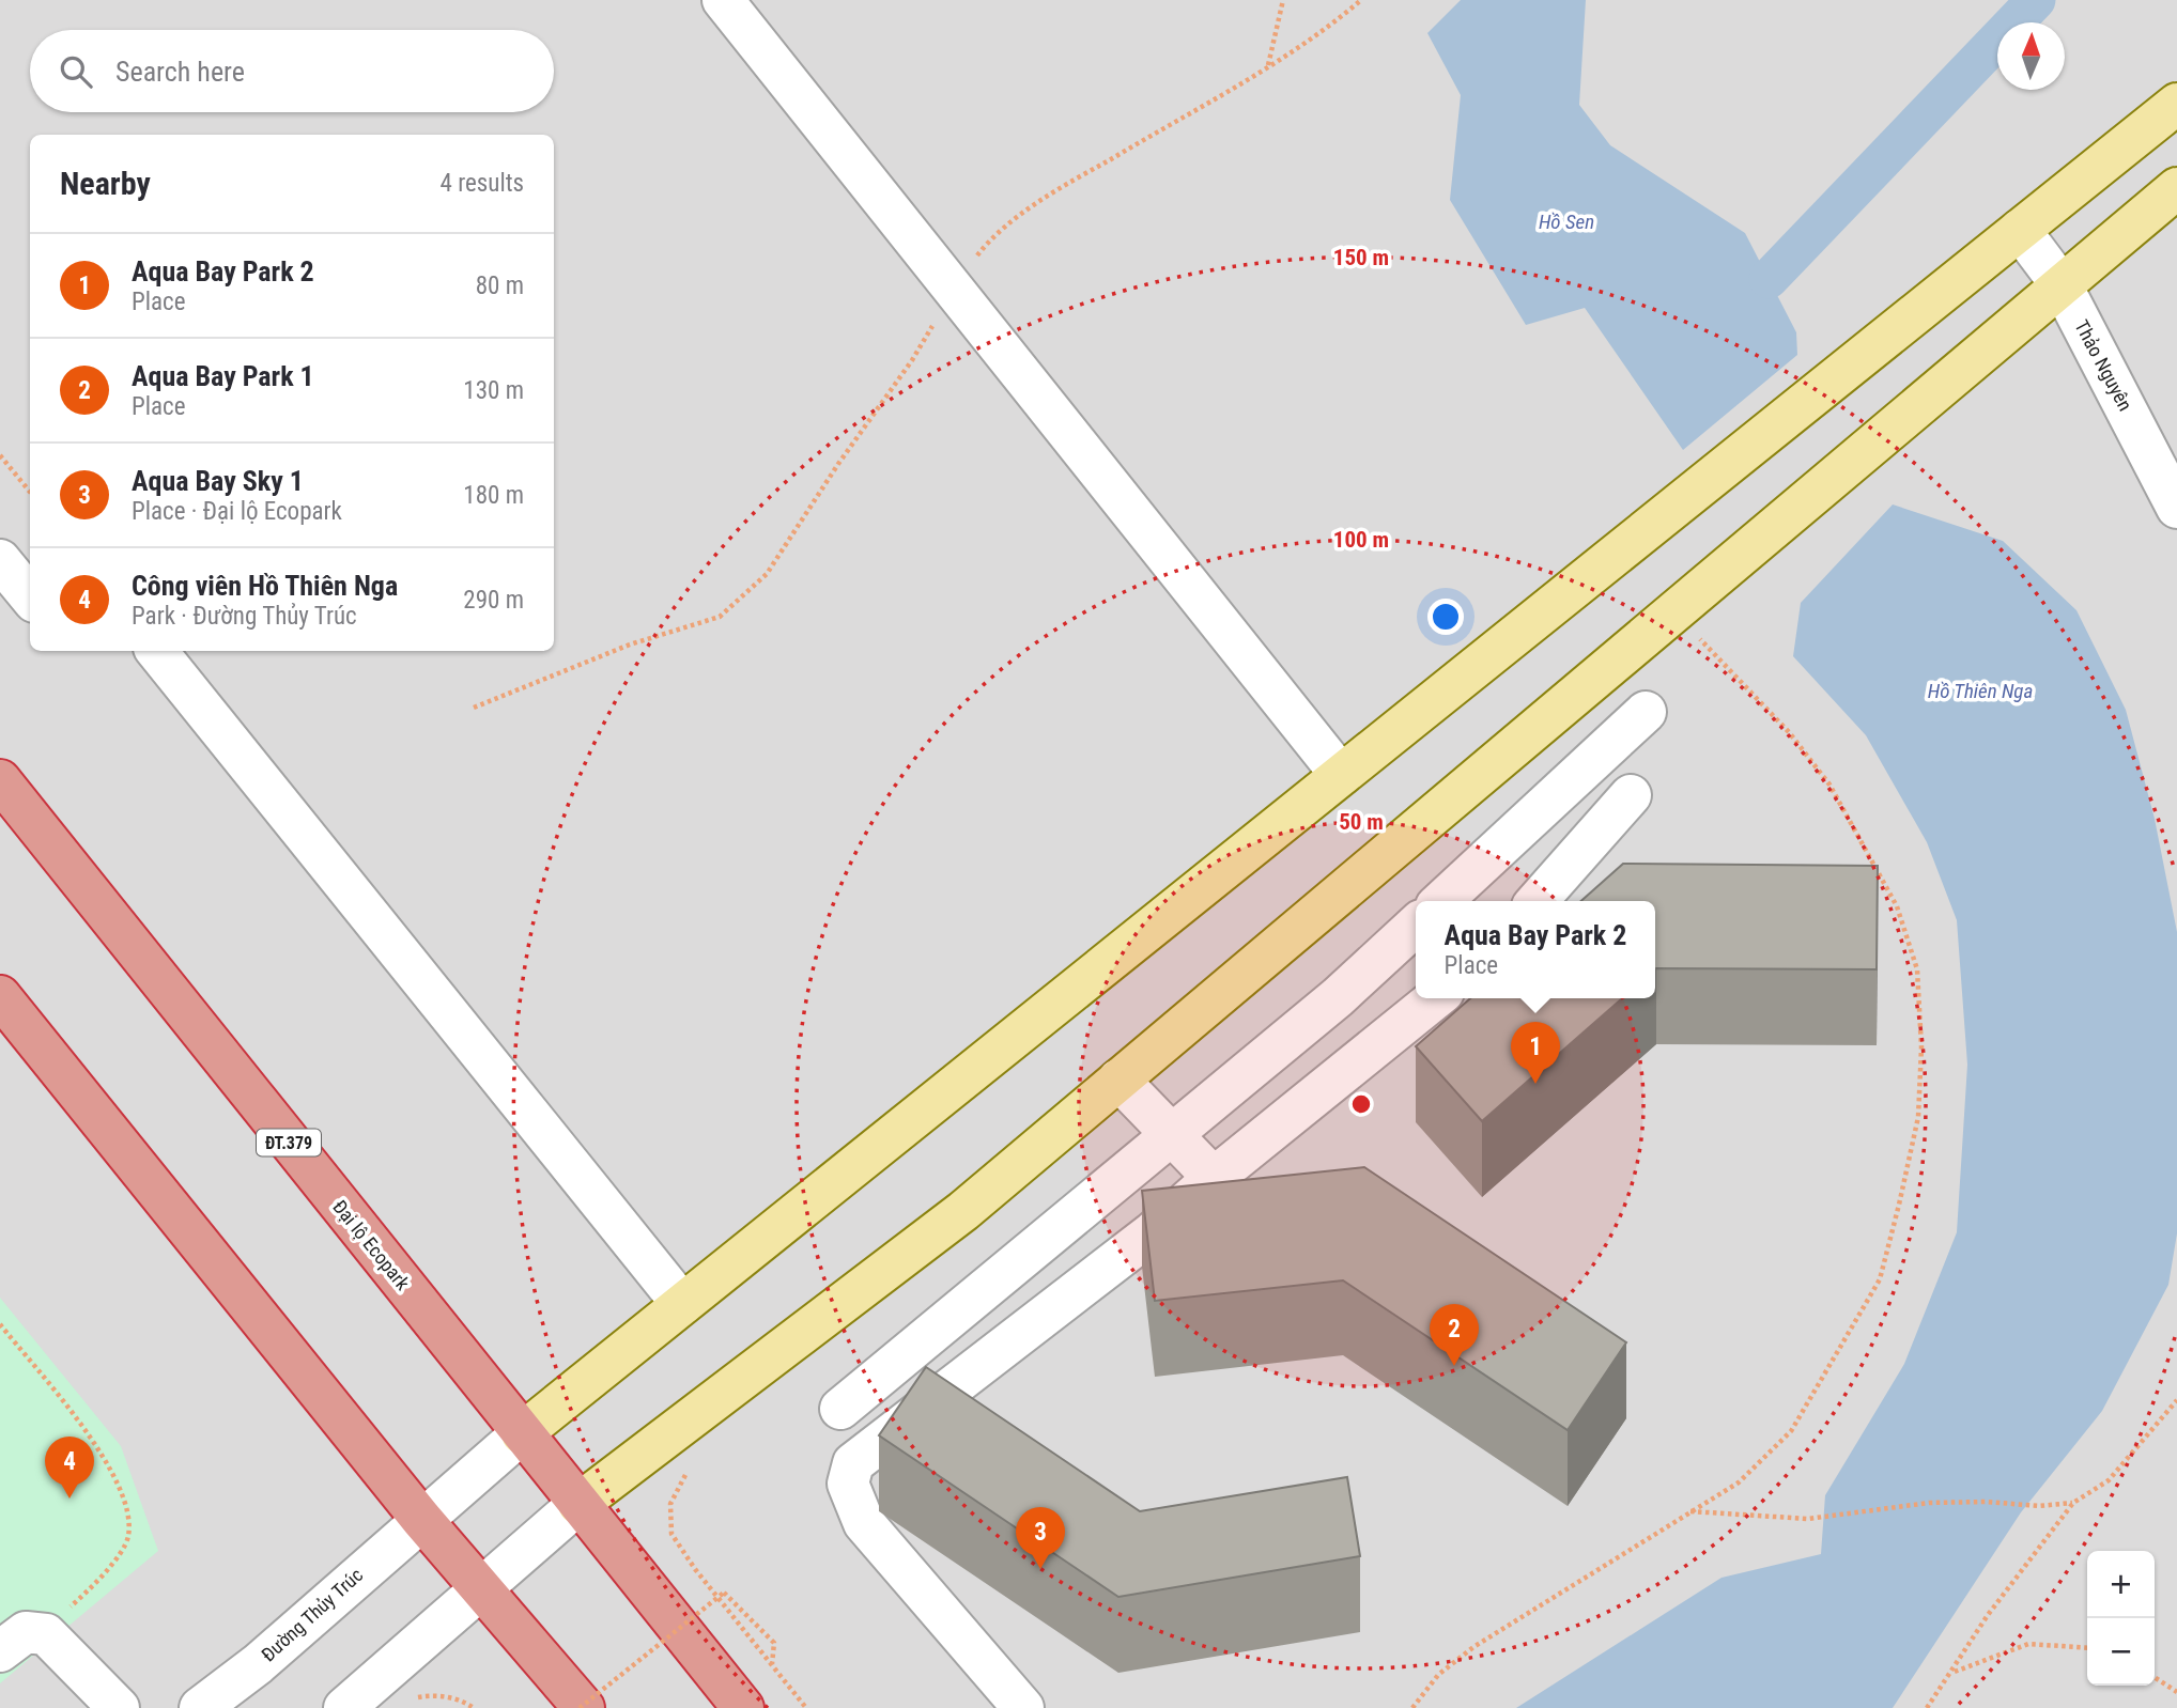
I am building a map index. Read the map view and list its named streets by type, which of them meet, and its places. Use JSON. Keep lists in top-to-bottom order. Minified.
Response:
{"streets":{"highway":["ĐT.379","Đại lộ Ecopark"],"street":["Thảo Nguyên","Đường Thủy Trúc"]},"crossings":[["Đại lộ Ecopark","Đường Thủy Trúc"]],"water":["Hồ Sen","Hồ Thiên Nga"],"north":"top","page":{"search":"Search here","heading":["Nearby","4 results"],"list":[{"mark":"1","name":"Aqua Bay Park 2","note":"Place","value":"80 m"},{"mark":"2","name":"Aqua Bay Park 1","note":"Place","value":"130 m"},{"mark":"3","name":"Aqua Bay Sky 1","note":"Place · Đại lộ Ecopark","value":"180 m"},{"mark":"4","name":"Công viên Hồ Thiên Nga","note":"Park · Đường Thủy Trúc","value":"290 m"}],"popup":["Aqua Bay Park 2","Place"],"pins":["1","2","4","3"],"map_buttons":["+","−"]},"rings":["150 m","100 m","50 m"]}
